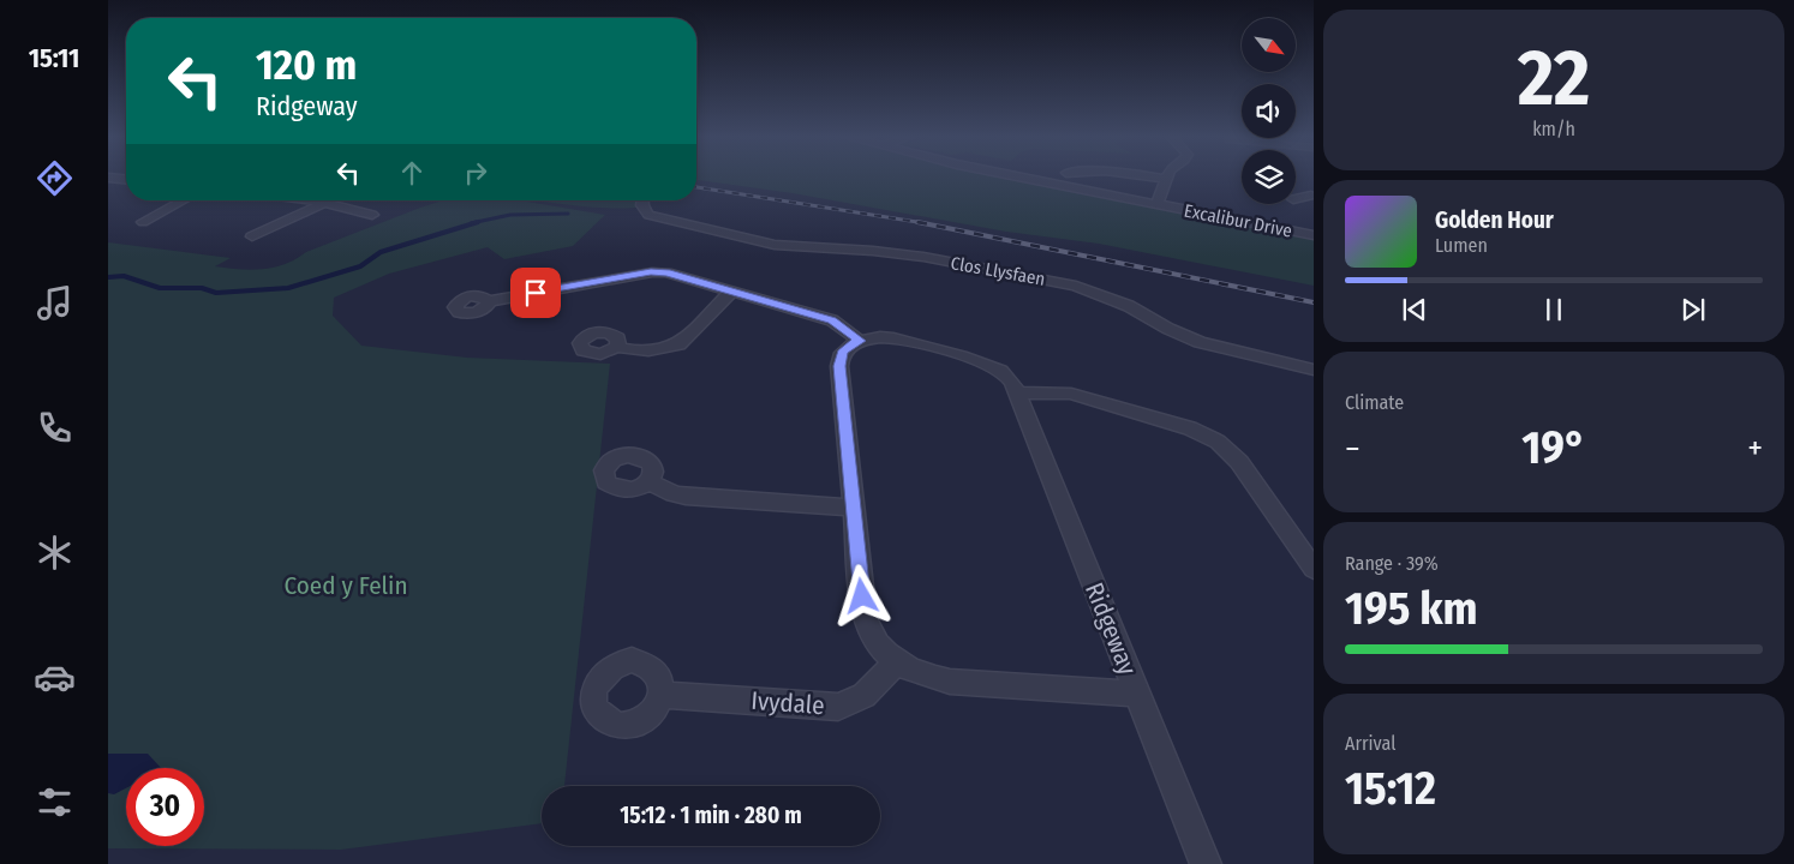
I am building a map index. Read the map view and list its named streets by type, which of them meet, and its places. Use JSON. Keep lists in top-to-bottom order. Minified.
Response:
{"streets":{"street":["Excalibur Drive","Clos Llysfaen","Ridgeway","Ivydale"]},"parks":["Coed y Felin"],"north":"bottom right","page":{"tabs":"15:11","tile":[["22","km/h"],"Climate",["Range · 39%","195 km"],["Arrival","15:12"]],"turn":["120 m","Ridgeway"],"song":["Golden Hour","Lumen"],"heat":["−","19°","+"],"limit":"30","trip":"15:12 · 1 min · 280 m"}}
